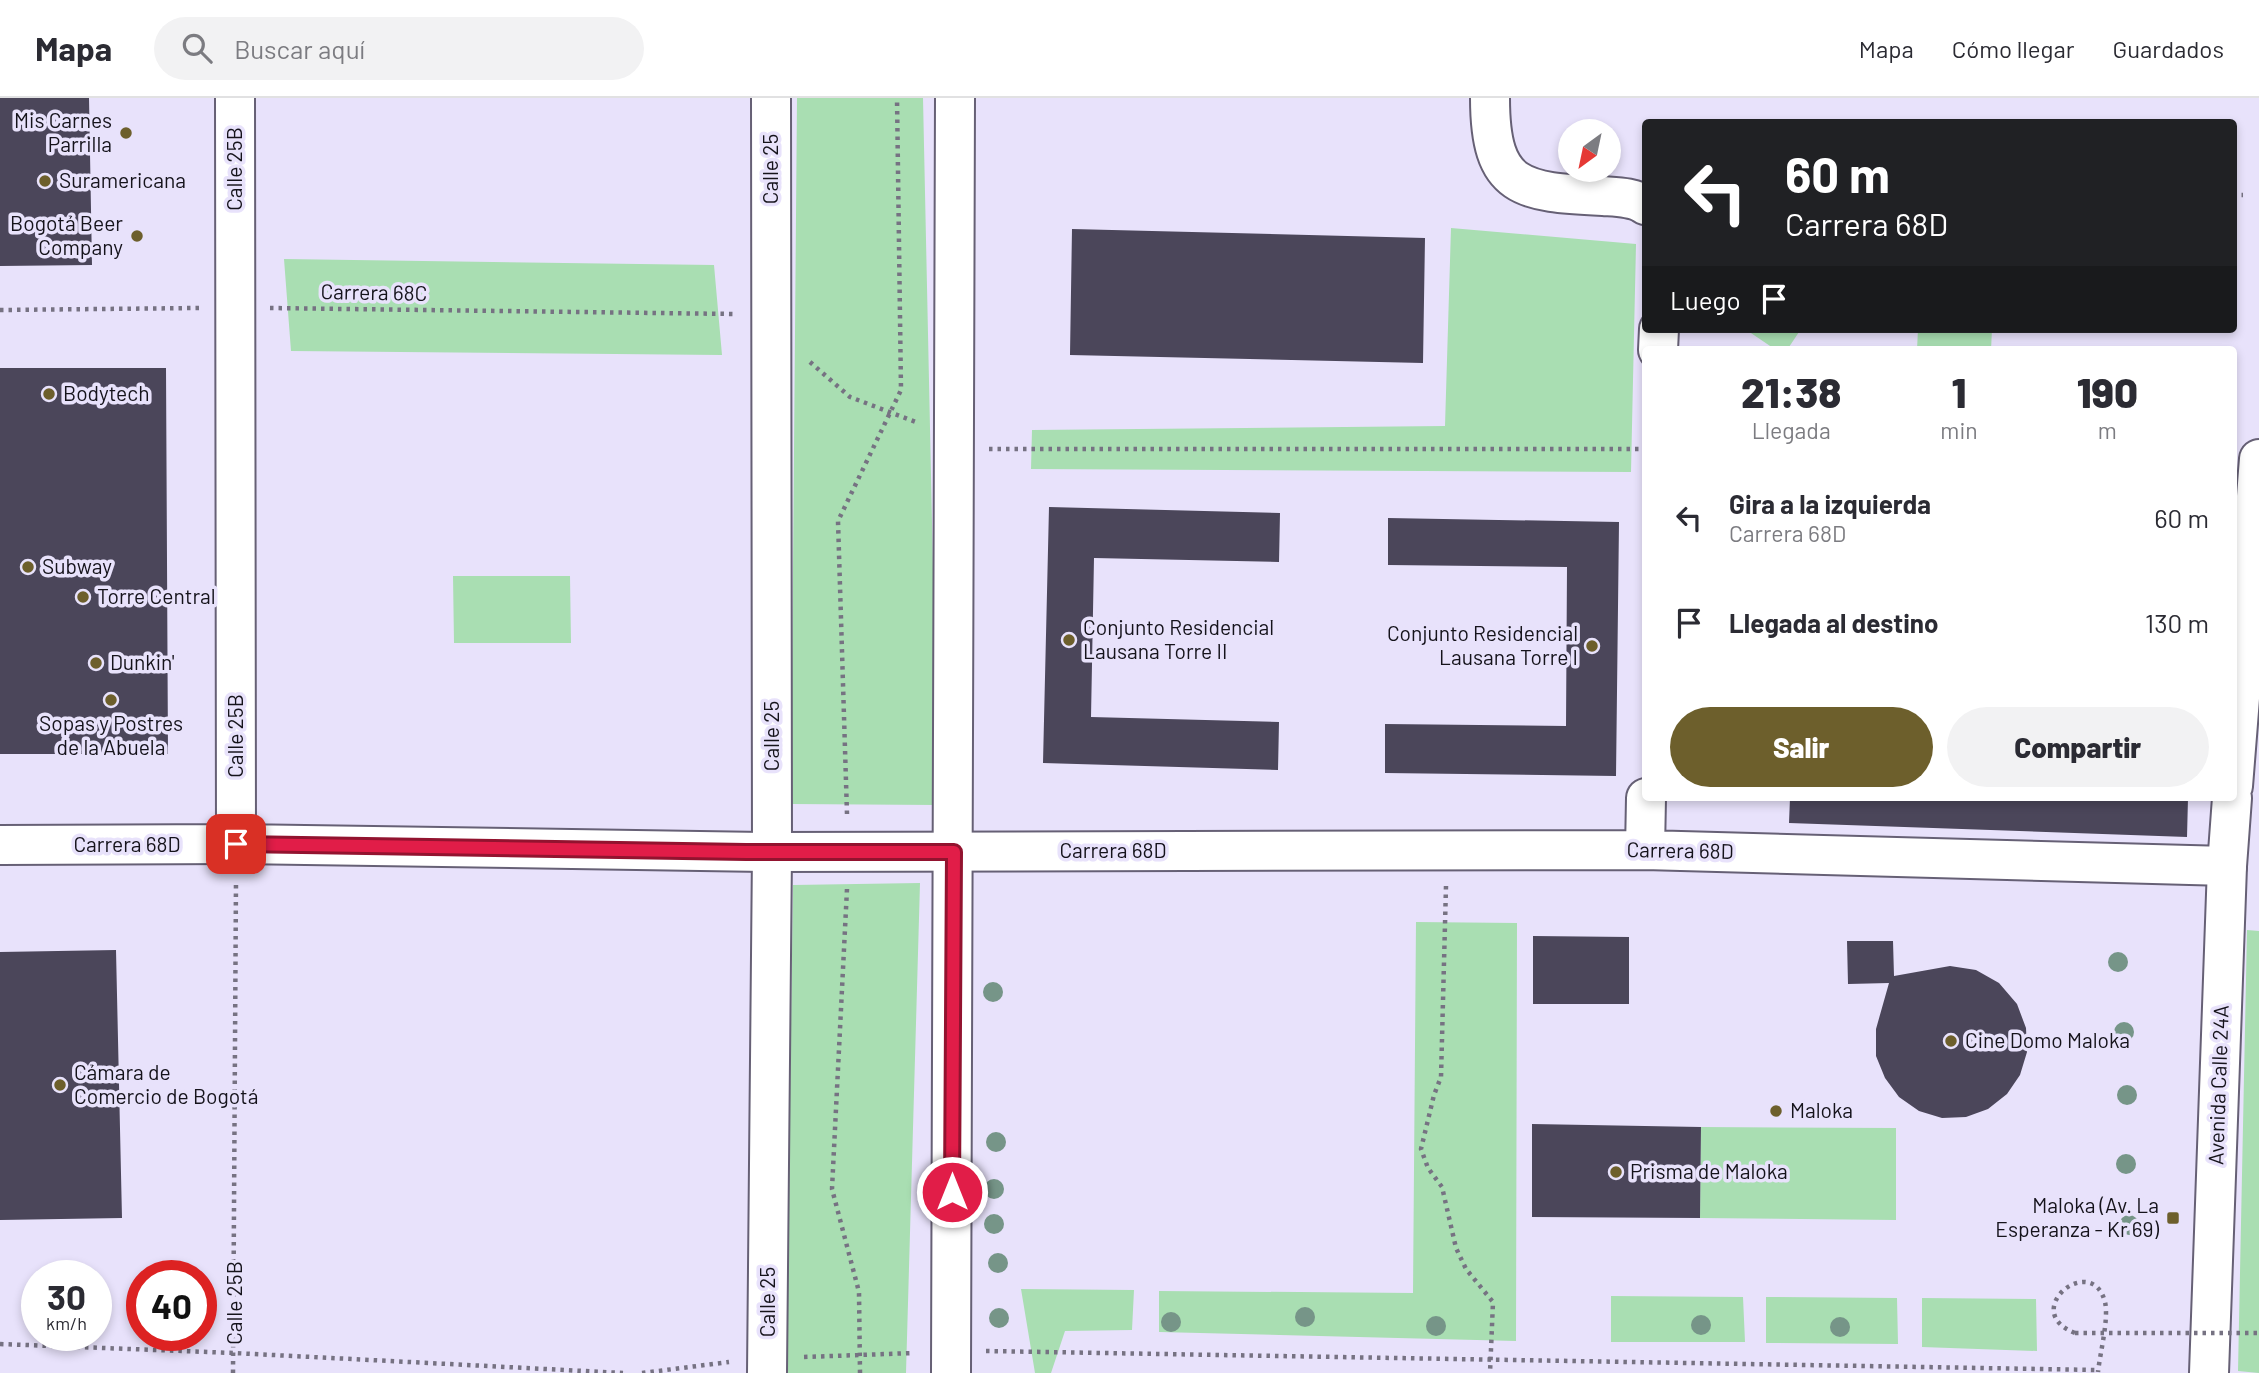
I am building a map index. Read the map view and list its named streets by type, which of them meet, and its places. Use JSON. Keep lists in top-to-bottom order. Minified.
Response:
{"streets":{"street":["Calle 25B","Calle 25","Carrera 68D","Avenida Calle 24A"],"path":["Carrera 68C"]},"crossings":[["Calle 25B","Carrera 68C"],["Calle 25B","Carrera 68D"],["Calle 25","Carrera 68C"],["Calle 25","Carrera 68D"],["Carrera 68D","Avenida Calle 24A"]],"places":{"other":["Mis Carnes Parrilla","Suramericana","Bogotá Beer Company","Bodytech","Subway","Torre Central","Conjunto Residencial Lausana Torre II","Conjunto Residencial Lausana Torre I","Dunkin'","Sopas y Postres de la Abuela","Cine Domo Maloka","Cámara de Comercio de Bogotá","Maloka","Prisma de Maloka"],"transit":["Maloka (Av. La Esperanza - Kr 69)"]},"north":"bottom left","page":{"header":"Mapa","search":"Buscar aquí","nav":["Mapa","Cómo llegar","Guardados"],"turn":["60 m","Carrera 68D"],"then":"Luego","eta":["21:38","Llegada","1","min","190","m"],"list":[{"name":"Gira a la izquierda","note":"Carrera 68D","value":"60 m"},{"name":"Llegada al destino","value":"130 m"}],"buttons":["Salir","Compartir"],"speed":"30 km/h","limit":"40"}}
